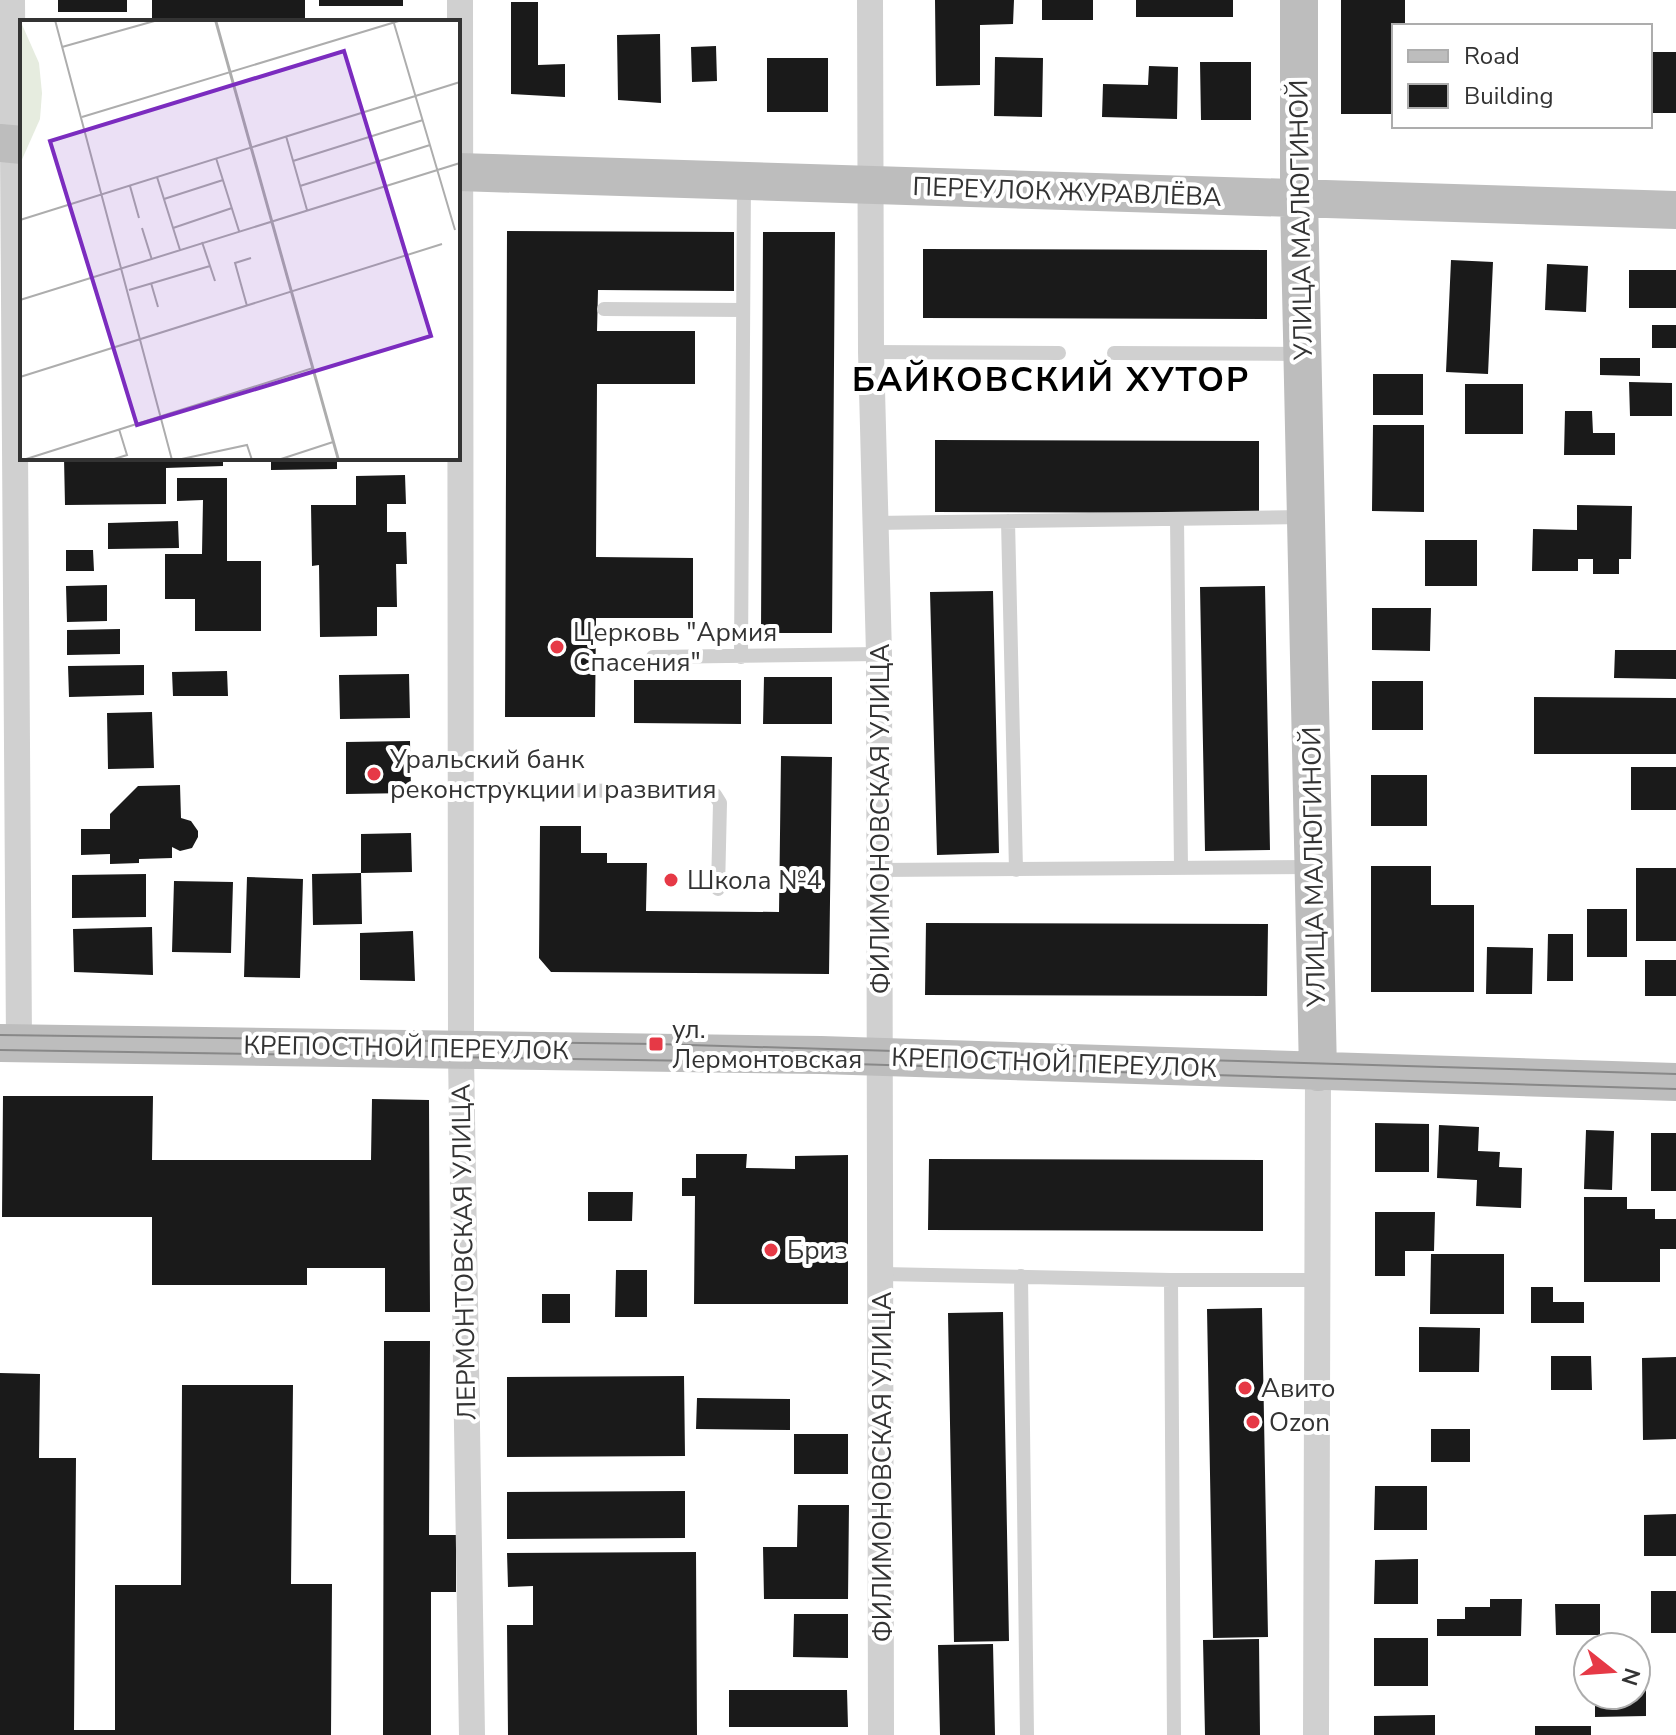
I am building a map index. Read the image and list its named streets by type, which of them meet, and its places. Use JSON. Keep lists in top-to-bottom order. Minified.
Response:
{"streets":{"street":["ПЕРЕУЛОК ЖУРАВЛЁВА","УЛИЦА МАЛЮГИНОЙ","ФИЛИМОНОВСКАЯ УЛИЦА","КРЕПОСТНОЙ ПЕРЕУЛОК","ЛЕРМОНТОВСКАЯ УЛИЦА"]},"crossings":[["ПЕРЕУЛОК ЖУРАВЛЁВА","УЛИЦА МАЛЮГИНОЙ"],["ПЕРЕУЛОК ЖУРАВЛЁВА","ФИЛИМОНОВСКАЯ УЛИЦА"],["ПЕРЕУЛОК ЖУРАВЛЁВА","ЛЕРМОНТОВСКАЯ УЛИЦА"],["УЛИЦА МАЛЮГИНОЙ","КРЕПОСТНОЙ ПЕРЕУЛОК"],["ФИЛИМОНОВСКАЯ УЛИЦА","КРЕПОСТНОЙ ПЕРЕУЛОК"],["КРЕПОСТНОЙ ПЕРЕУЛОК","ЛЕРМОНТОВСКАЯ УЛИЦА"]],"districts":["БАЙКОВСКИЙ ХУТОР"],"places":{"other":["Церковь \"Армия Спасения\"","Уральский банк реконструкции и развития","Школа №4","Бриз","Авито","Ozon"],"transit":["ул. Лермонтовская"]},"legend":["Road","Building"],"north":"right"}
